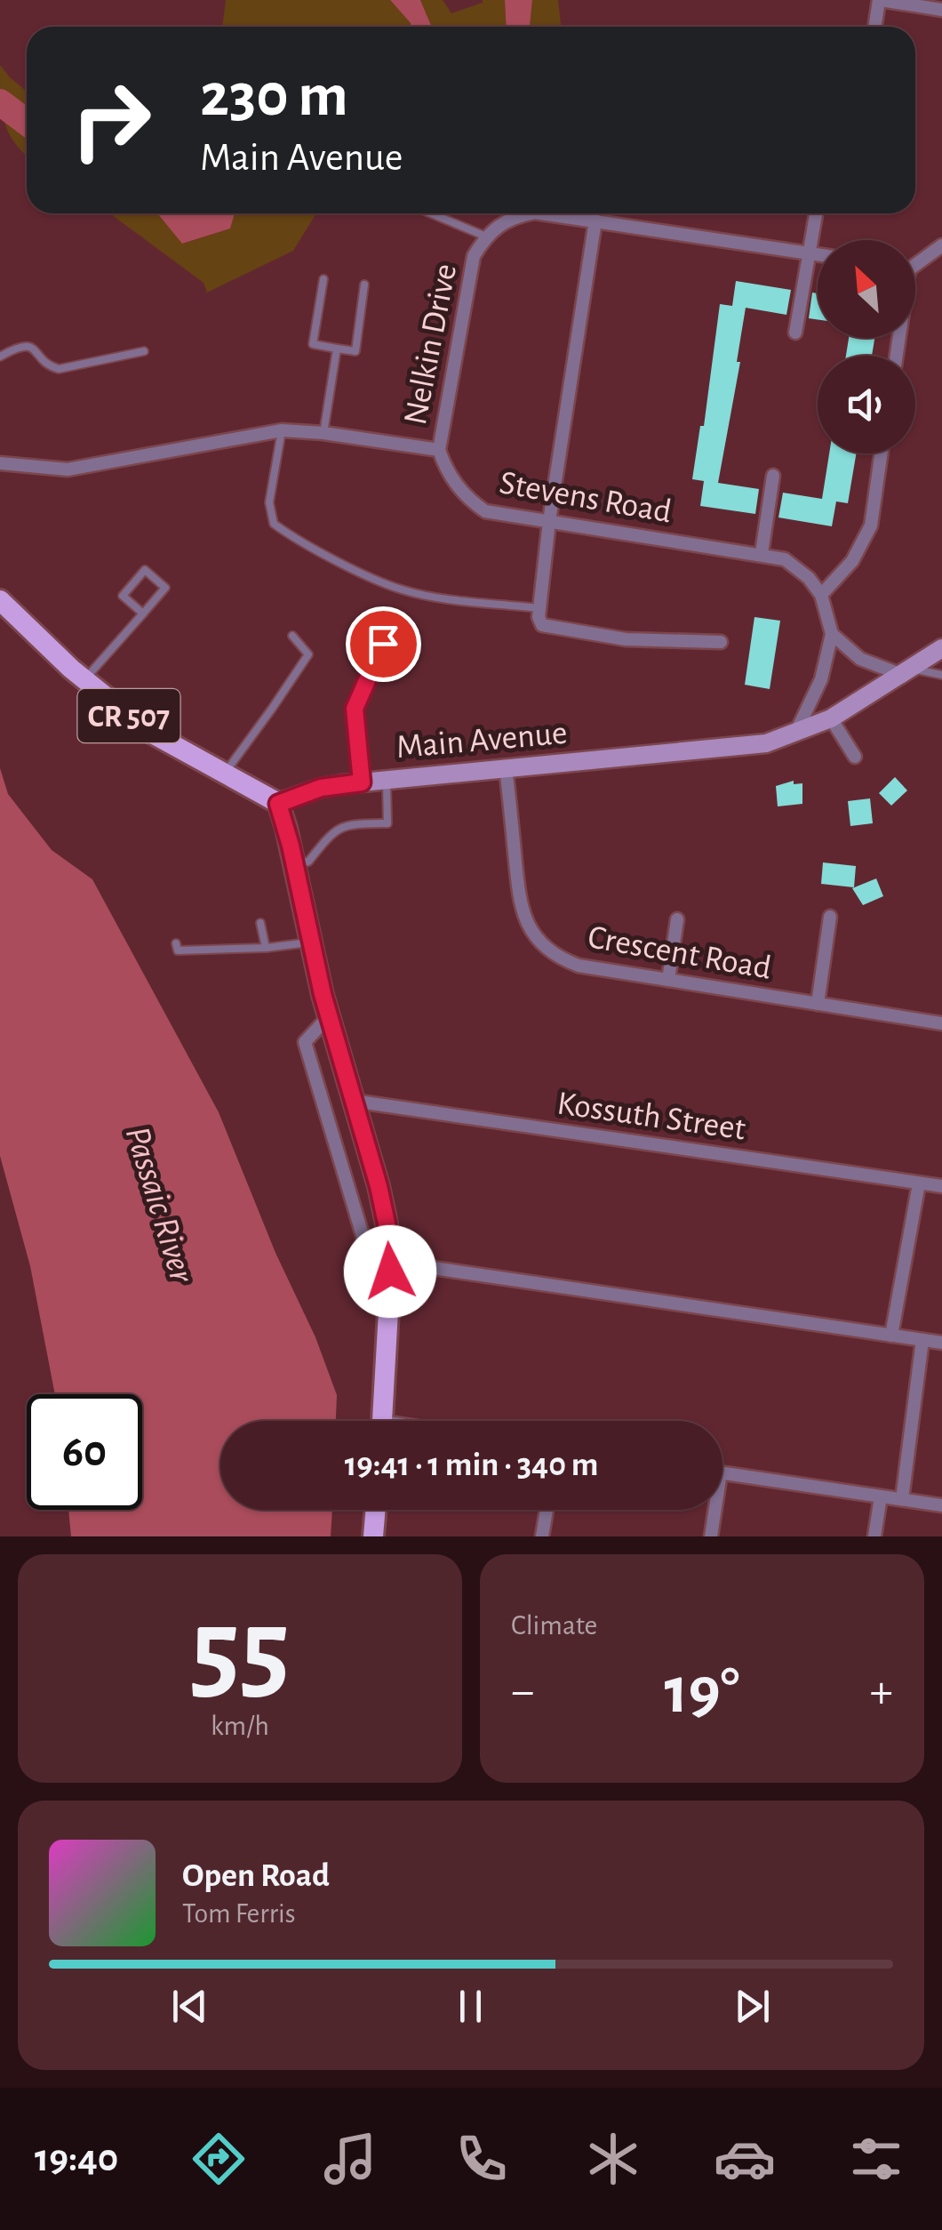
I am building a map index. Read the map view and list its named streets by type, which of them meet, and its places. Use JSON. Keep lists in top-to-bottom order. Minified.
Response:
{"streets":{"main road":["CR 507"],"street":["Nelkin Drive","Stevens Road","Main Avenue","Crescent Road","Kossuth Street"]},"crossings":[["Nelkin Drive","Stevens Road"],["Stevens Road","Main Avenue"],["CR 507","Main Avenue"],["Main Avenue","Crescent Road"]],"water":["Passaic River"],"north":"top left","page":{"turn":["230 m","Main Avenue"],"limit":"60","trip":"19:41 · 1 min · 340 m","tile":[["55","km/h"],"Climate"],"heat":["−","19°","+"],"song":["Open Road","Tom Ferris"],"tabs":"19:40"}}
